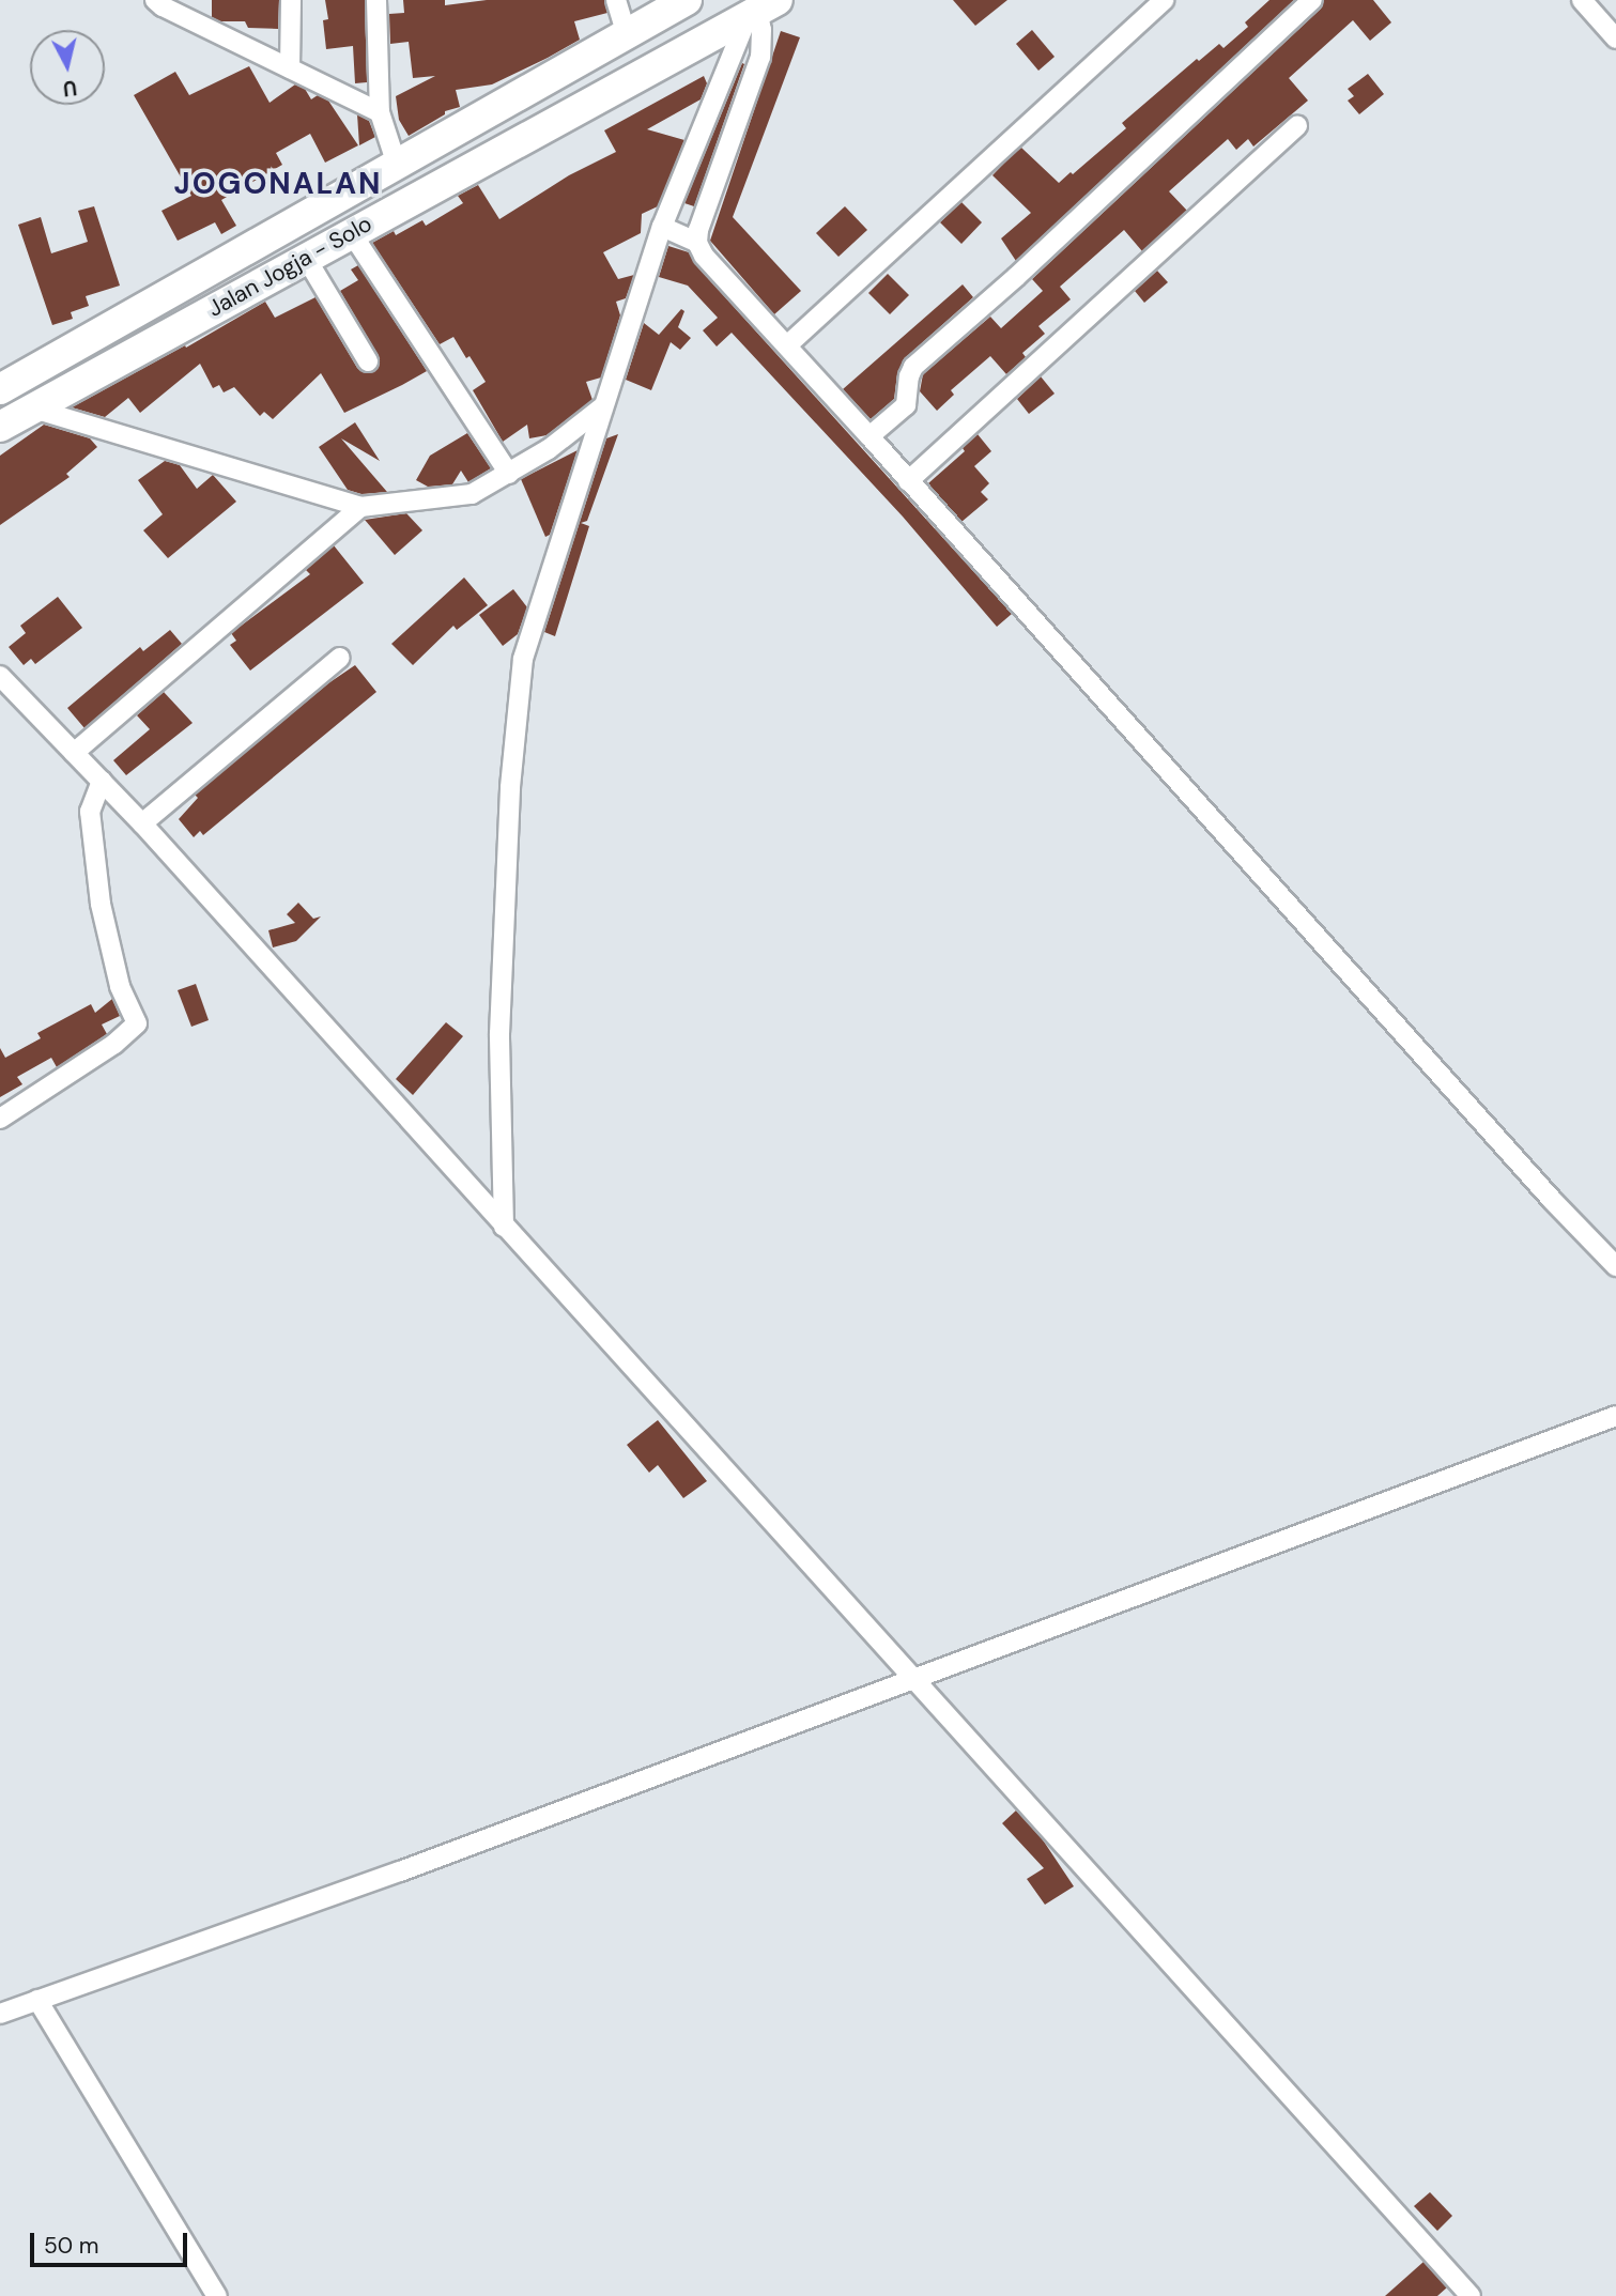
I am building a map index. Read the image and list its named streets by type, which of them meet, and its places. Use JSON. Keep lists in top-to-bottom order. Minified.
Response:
{"streets":{"highway":["Jalan Jogja - Solo"]},"districts":["JOGONALAN"],"scale_bar":"50 m","north":"bottom"}
